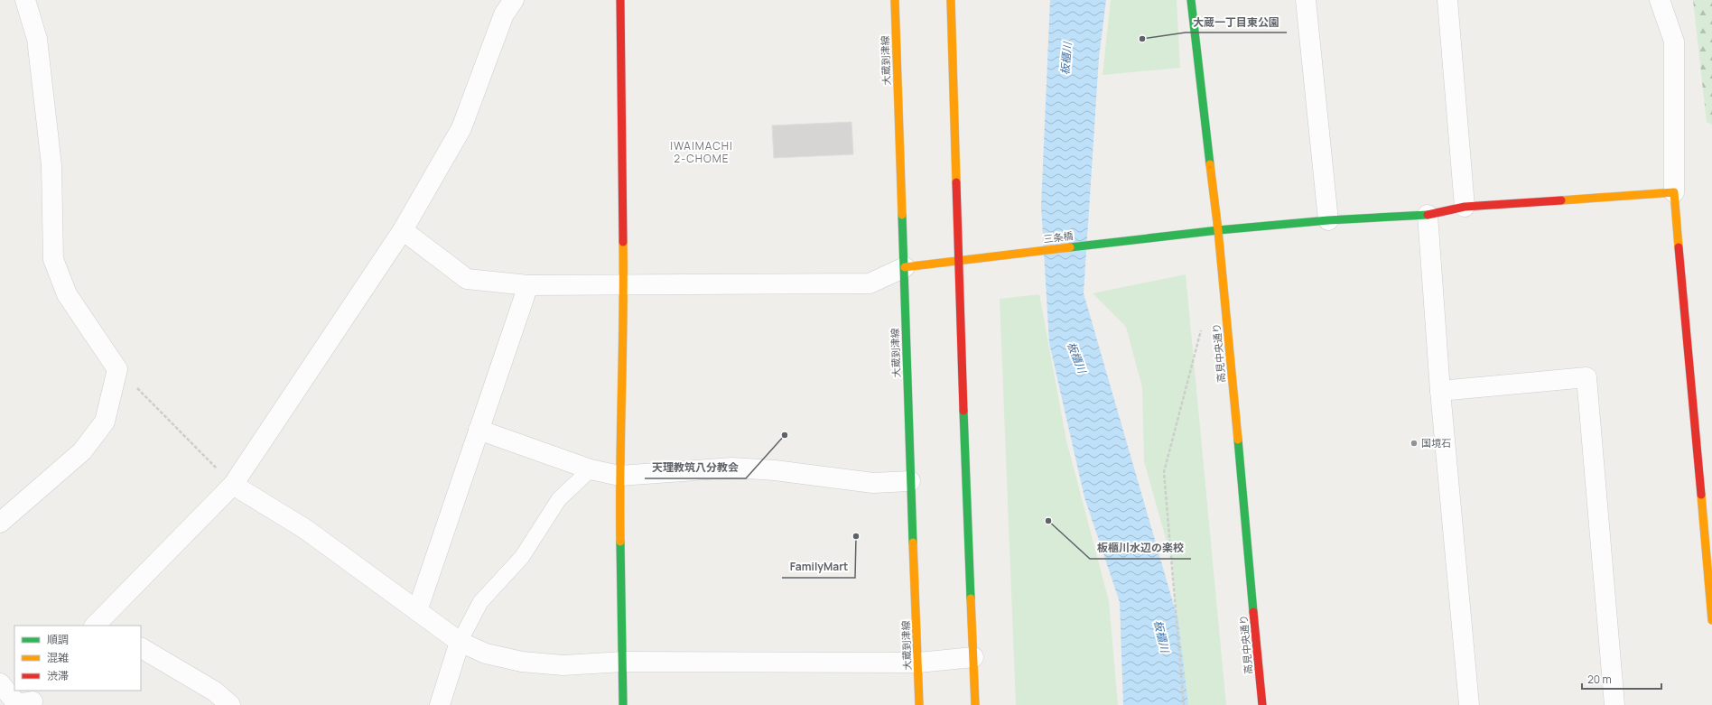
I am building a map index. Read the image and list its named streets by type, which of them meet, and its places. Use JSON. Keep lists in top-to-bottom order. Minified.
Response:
{"streets":{"street":["大蔵到津線","三条橋","高見中央通り"]},"crossings":[["大蔵到津線","三条橋"],["三条橋","高見中央通り"]],"districts":["IWAIMACHI 2-CHOME"],"water":["板櫃川"],"places":["大蔵一丁目東公園","天理教筑八分教会","国境石","板櫃川水辺の楽校","FamilyMart"],"legend":["順調","混雑","渋滞"],"scale_bar":"20 m"}
